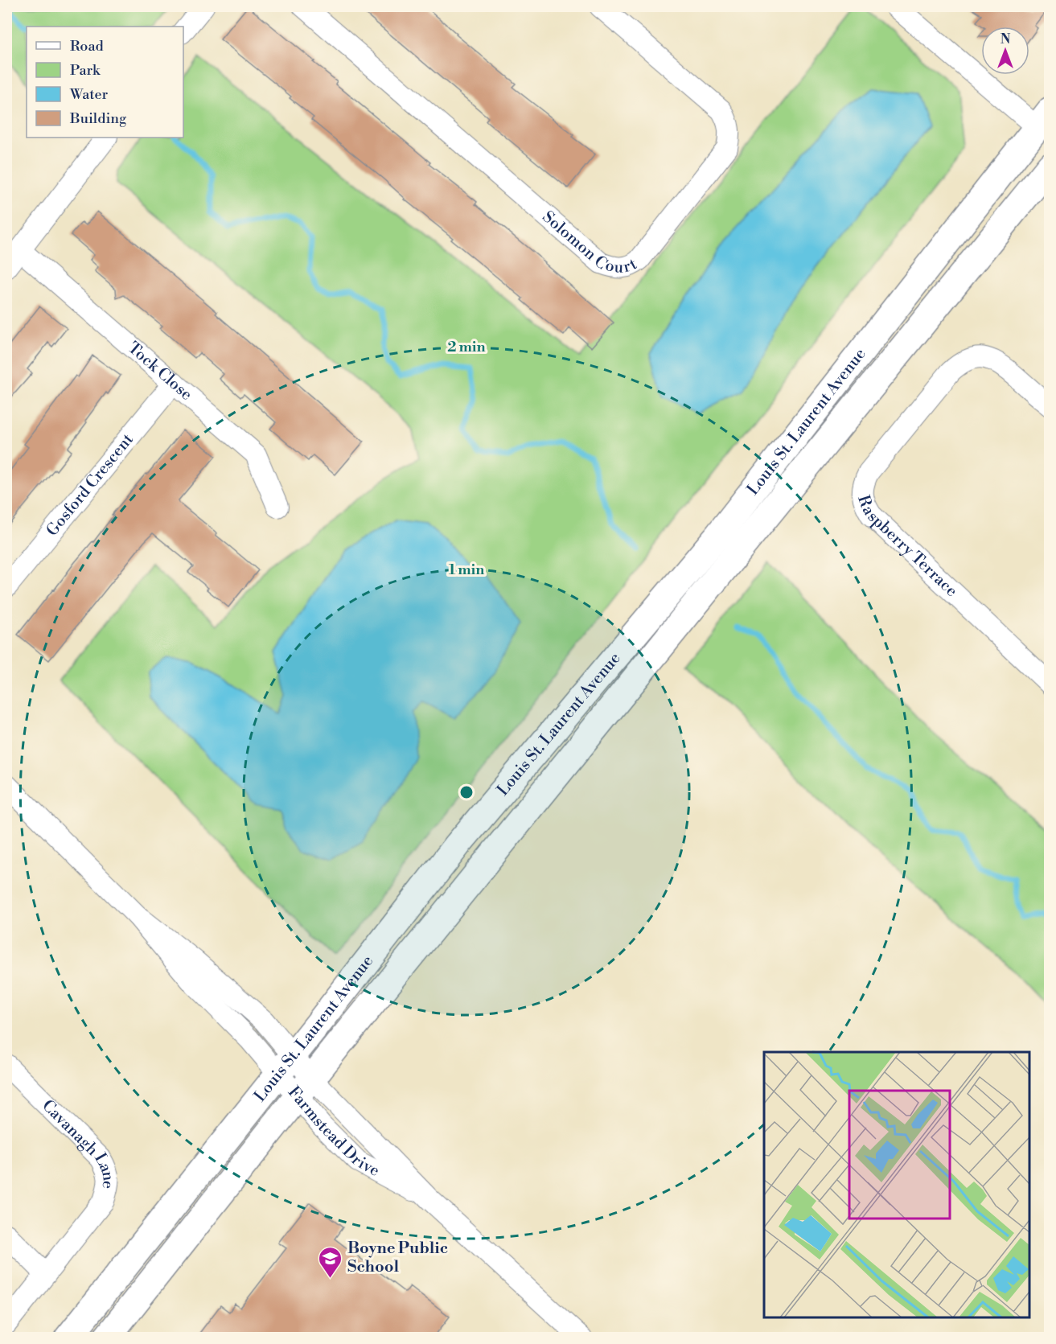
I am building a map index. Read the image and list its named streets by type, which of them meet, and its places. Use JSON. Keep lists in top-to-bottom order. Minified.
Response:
{"streets":{"main road":["Louis St. Laurent Avenue"],"street":["Solomon Court","Tock Close","Gosford Crescent","Raspberry Terrace","Farmstead Drive","Cavanagh Lane"]},"crossings":[["Tock Close","Gosford Crescent"],["Louis St. Laurent Avenue","Farmstead Drive"]],"places":{"school or university":["Boyne Public School"]},"legend":["Road","Park","Water","Building"],"north":"top","rings":["2 min","1 min"]}
